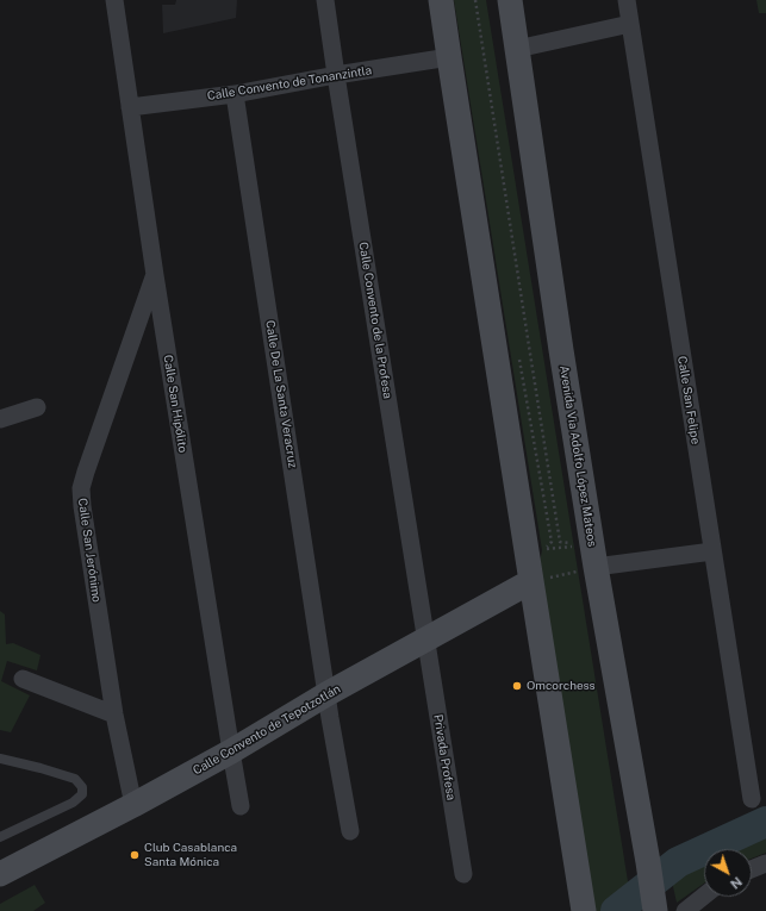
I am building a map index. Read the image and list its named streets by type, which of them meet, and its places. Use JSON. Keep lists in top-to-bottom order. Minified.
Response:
{"streets":{"main road":["Avenida Via Adolfo López Mateos","Calle Convento de Tepotzotlán"],"street":["Calle Convento de Tonanzintla","Calle Convento de la Profesa","Calle De La Santa Veracruz","Calle San Felipe","Calle San Hipólito","Calle San Jerónimo","Privada Profesa"]},"crossings":[["Calle Convento de Tonanzintla","Calle Convento de la Profesa"],["Calle Convento de Tonanzintla","Calle De La Santa Veracruz"],["Calle Convento de Tonanzintla","Calle San Hipólito"],["Calle Convento de la Profesa","Calle Convento de Tepotzotlán"],["Calle Convento de la Profesa","Privada Profesa"],["Calle De La Santa Veracruz","Calle Convento de Tepotzotlán"],["Calle San Hipólito","Calle San Jerónimo"],["Calle San Hipólito","Calle Convento de Tepotzotlán"],["Calle San Jerónimo","Calle Convento de Tepotzotlán"],["Calle Convento de Tepotzotlán","Privada Profesa"]],"places":["Omcorchess","Club Casablanca Santa Mónica"],"north":"bottom right"}
